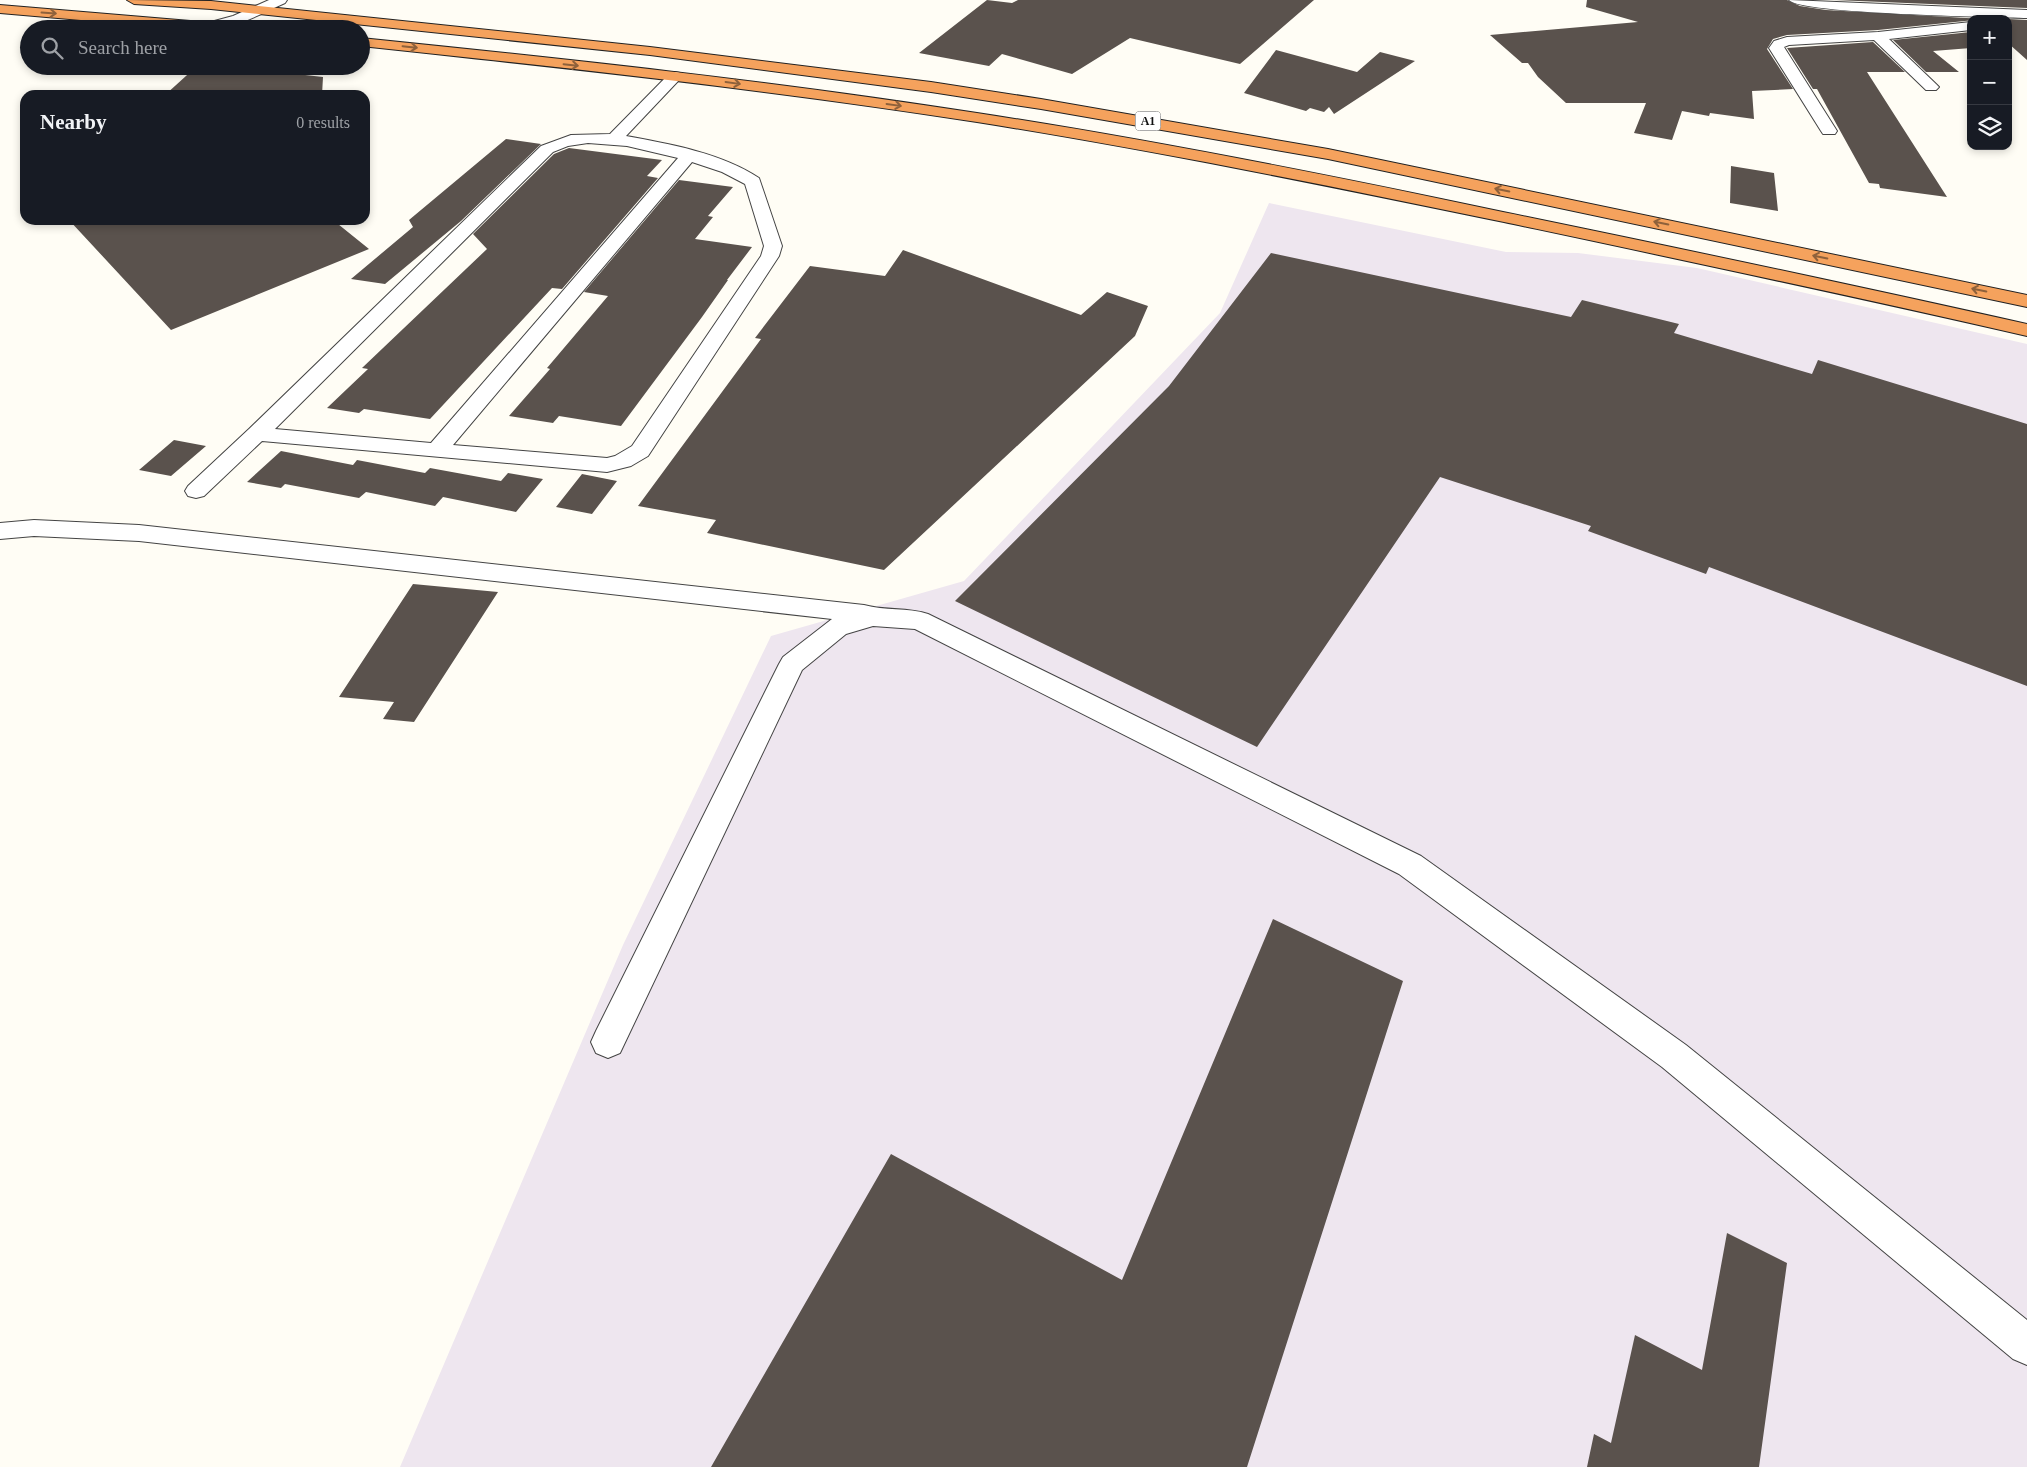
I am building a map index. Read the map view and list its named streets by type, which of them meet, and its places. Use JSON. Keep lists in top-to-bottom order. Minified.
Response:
{"streets":{"highway":["A1"]},"page":{"map_buttons":["+","−"],"search":"Search here","heading":["Nearby","0 results"]}}
